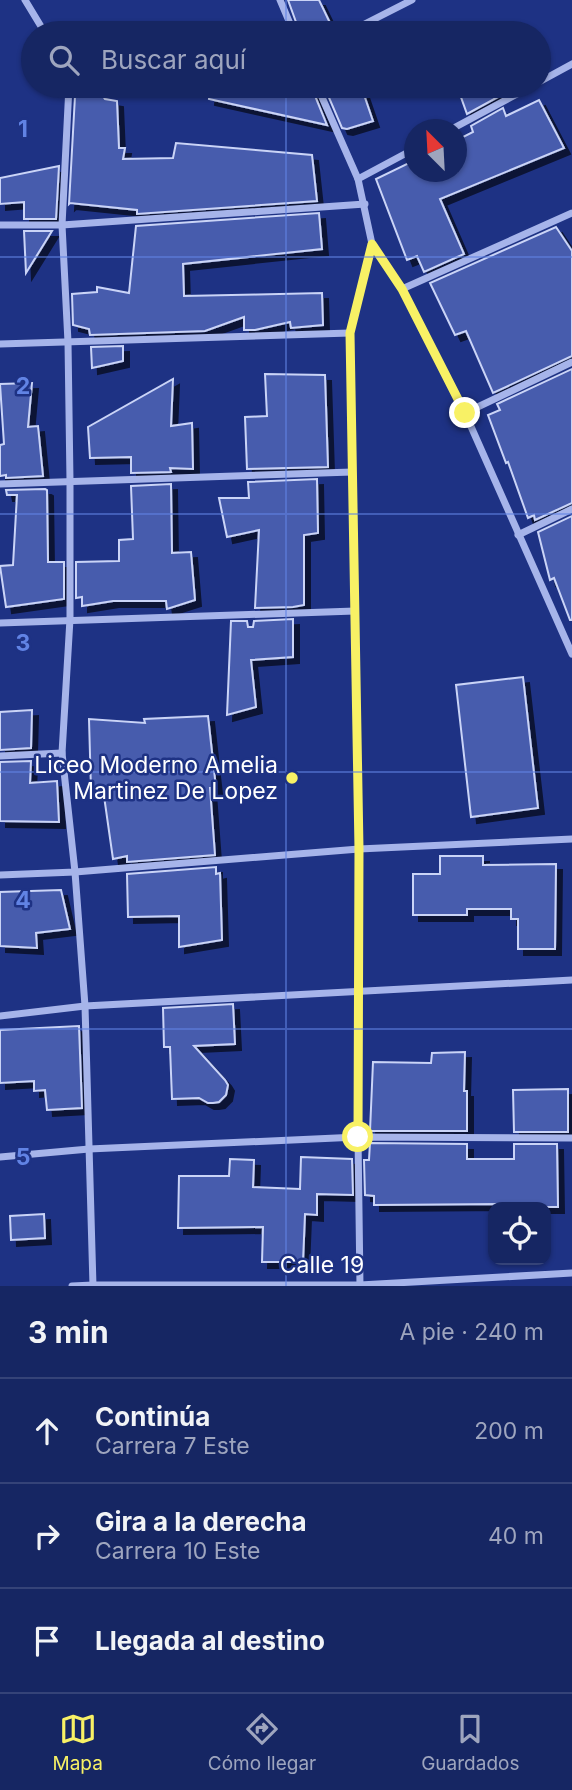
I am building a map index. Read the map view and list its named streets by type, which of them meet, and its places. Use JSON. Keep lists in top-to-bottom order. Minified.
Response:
{"streets":{"street":["Calle 19"]},"places":["Liceo Moderno Amelia Martinez De Lopez"],"north":"top left","page":{"search":"Buscar aquí","heading":["3 min","A pie · 240 m"],"list":[["Continúa","Carrera 7 Este","200 m"],["Gira a la derecha","Carrera 10 Este","40 m"],"Llegada al destino"],"nav":["Mapa","Cómo llegar","Guardados"]},"grid":{"rows":["1","2","3","4","5"]}}
